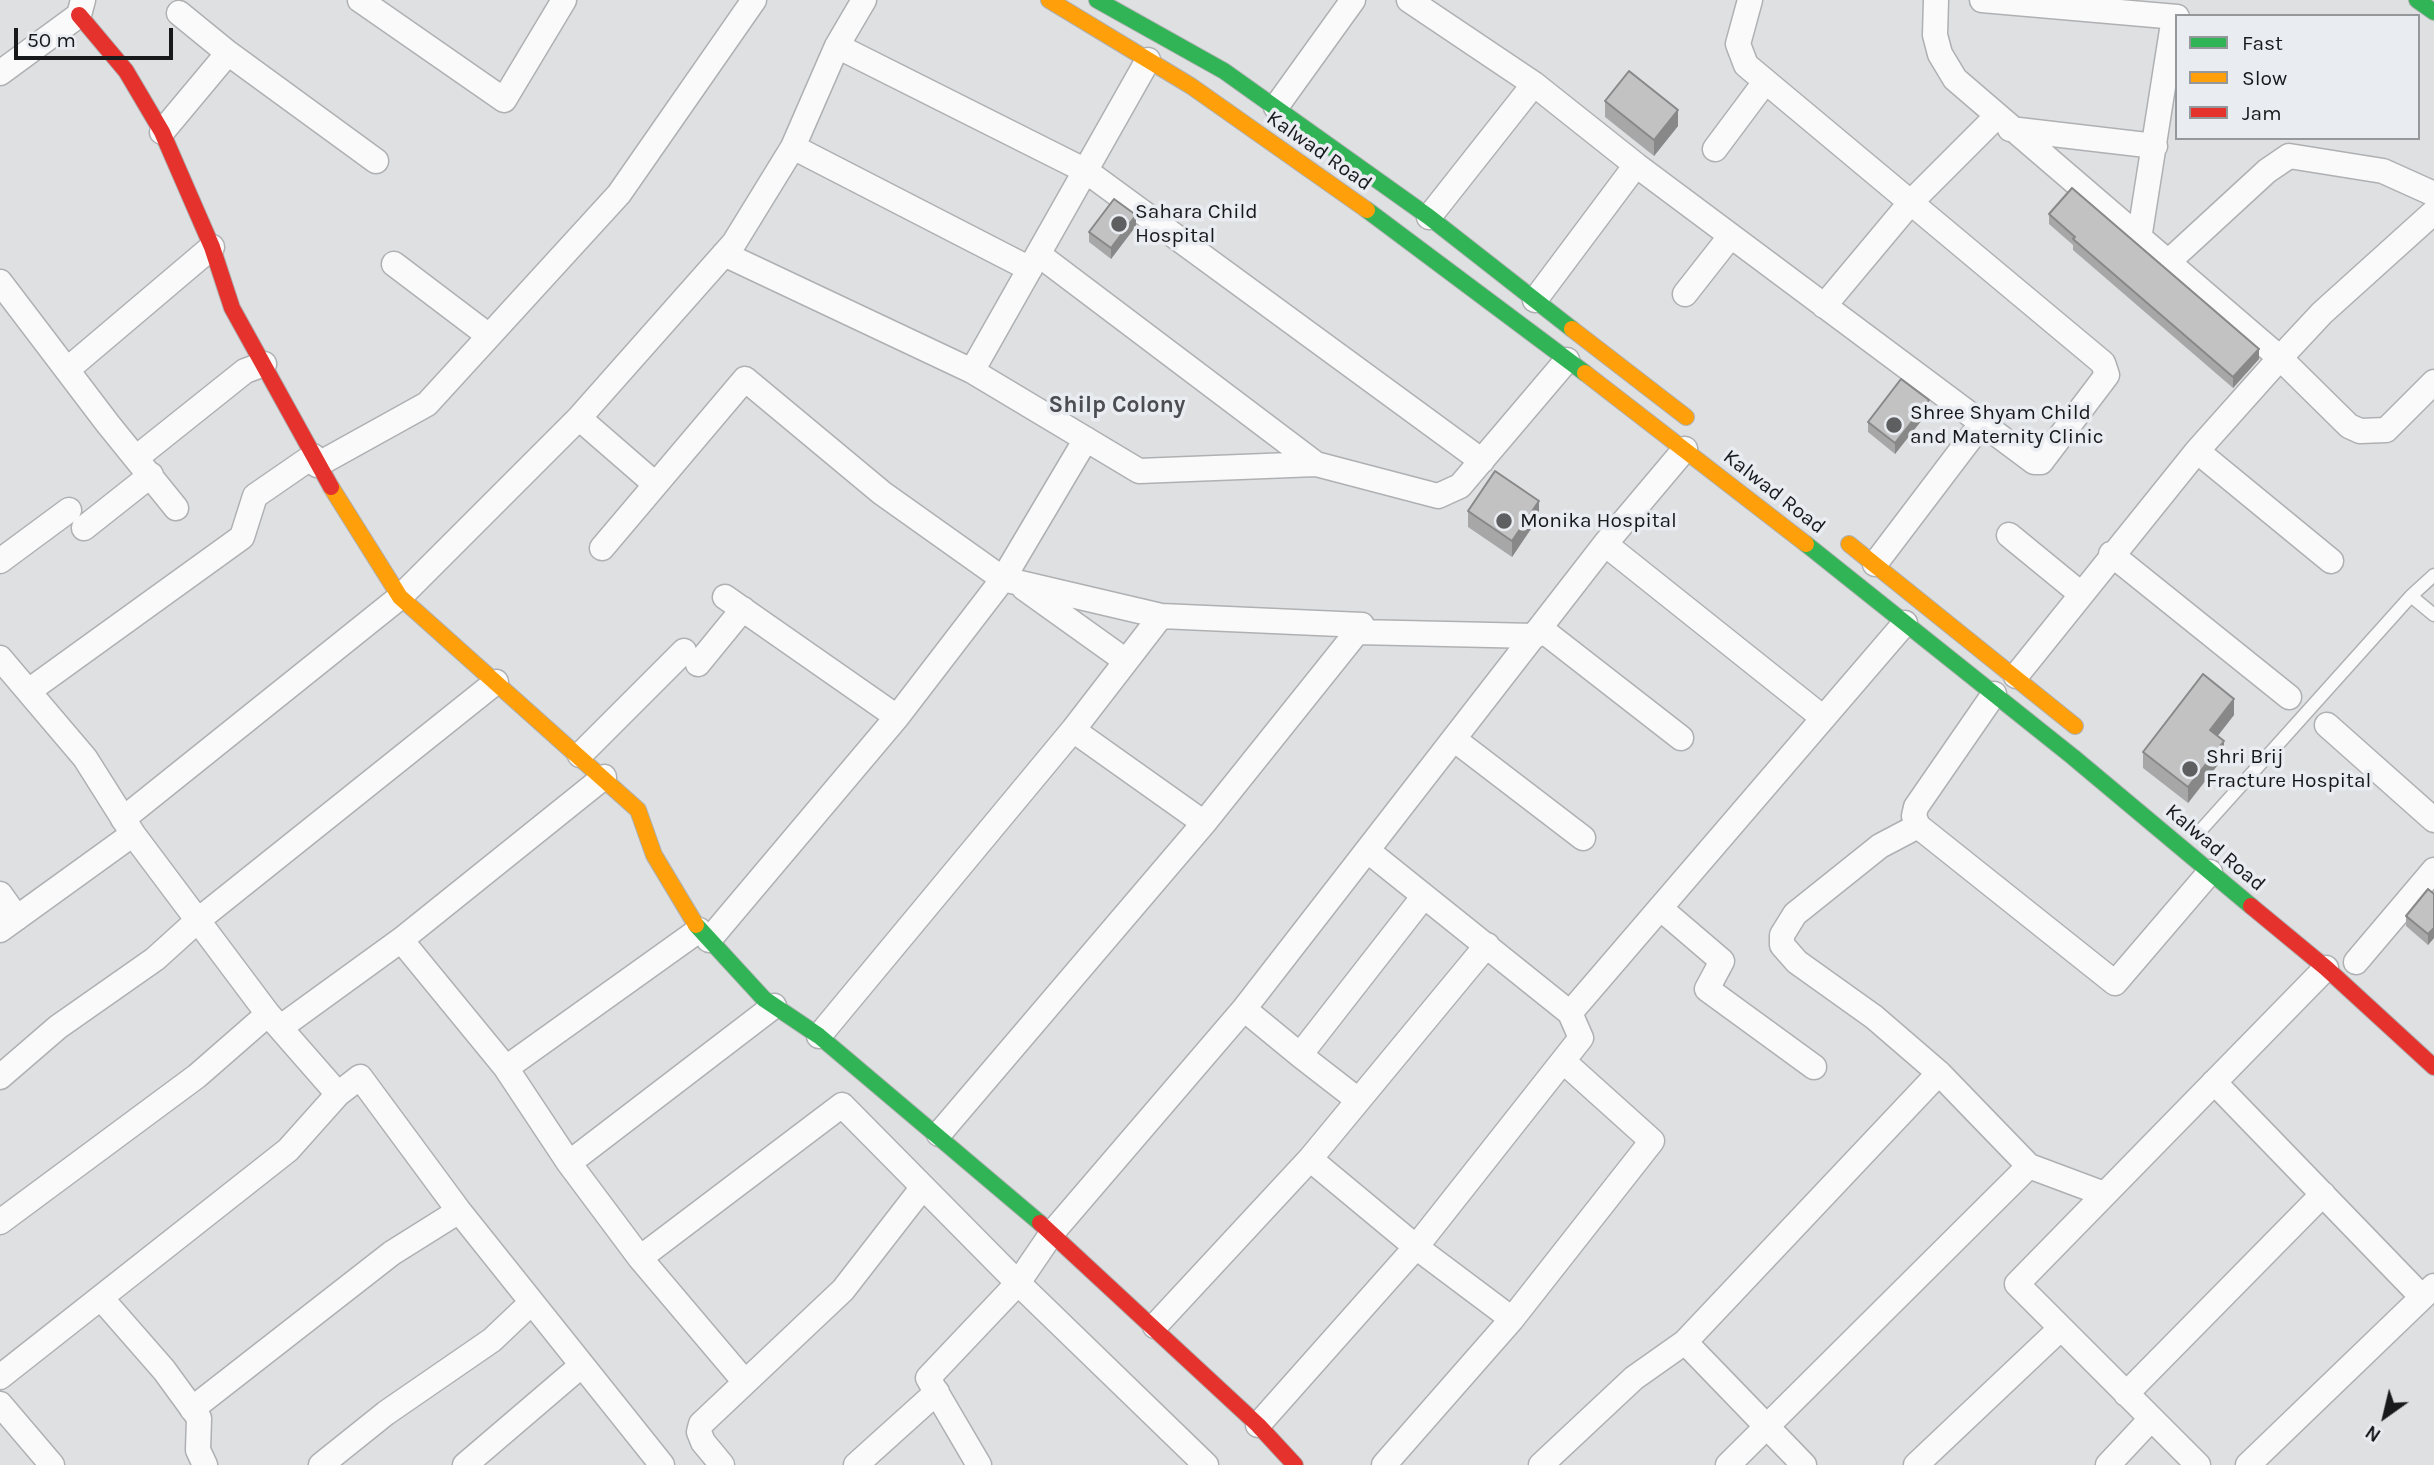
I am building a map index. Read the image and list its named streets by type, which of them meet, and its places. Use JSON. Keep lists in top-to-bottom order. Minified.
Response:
{"streets":{"main road":["Kalwad Road"]},"districts":["Shilp Colony"],"places":["Sahara Child Hospital","Shree Shyam Child and Maternity Clinic","Monika Hospital","Shri Brij Fracture Hospital"],"legend":["Fast","Slow","Jam"],"scale_bar":"50 m","north":"bottom left"}
